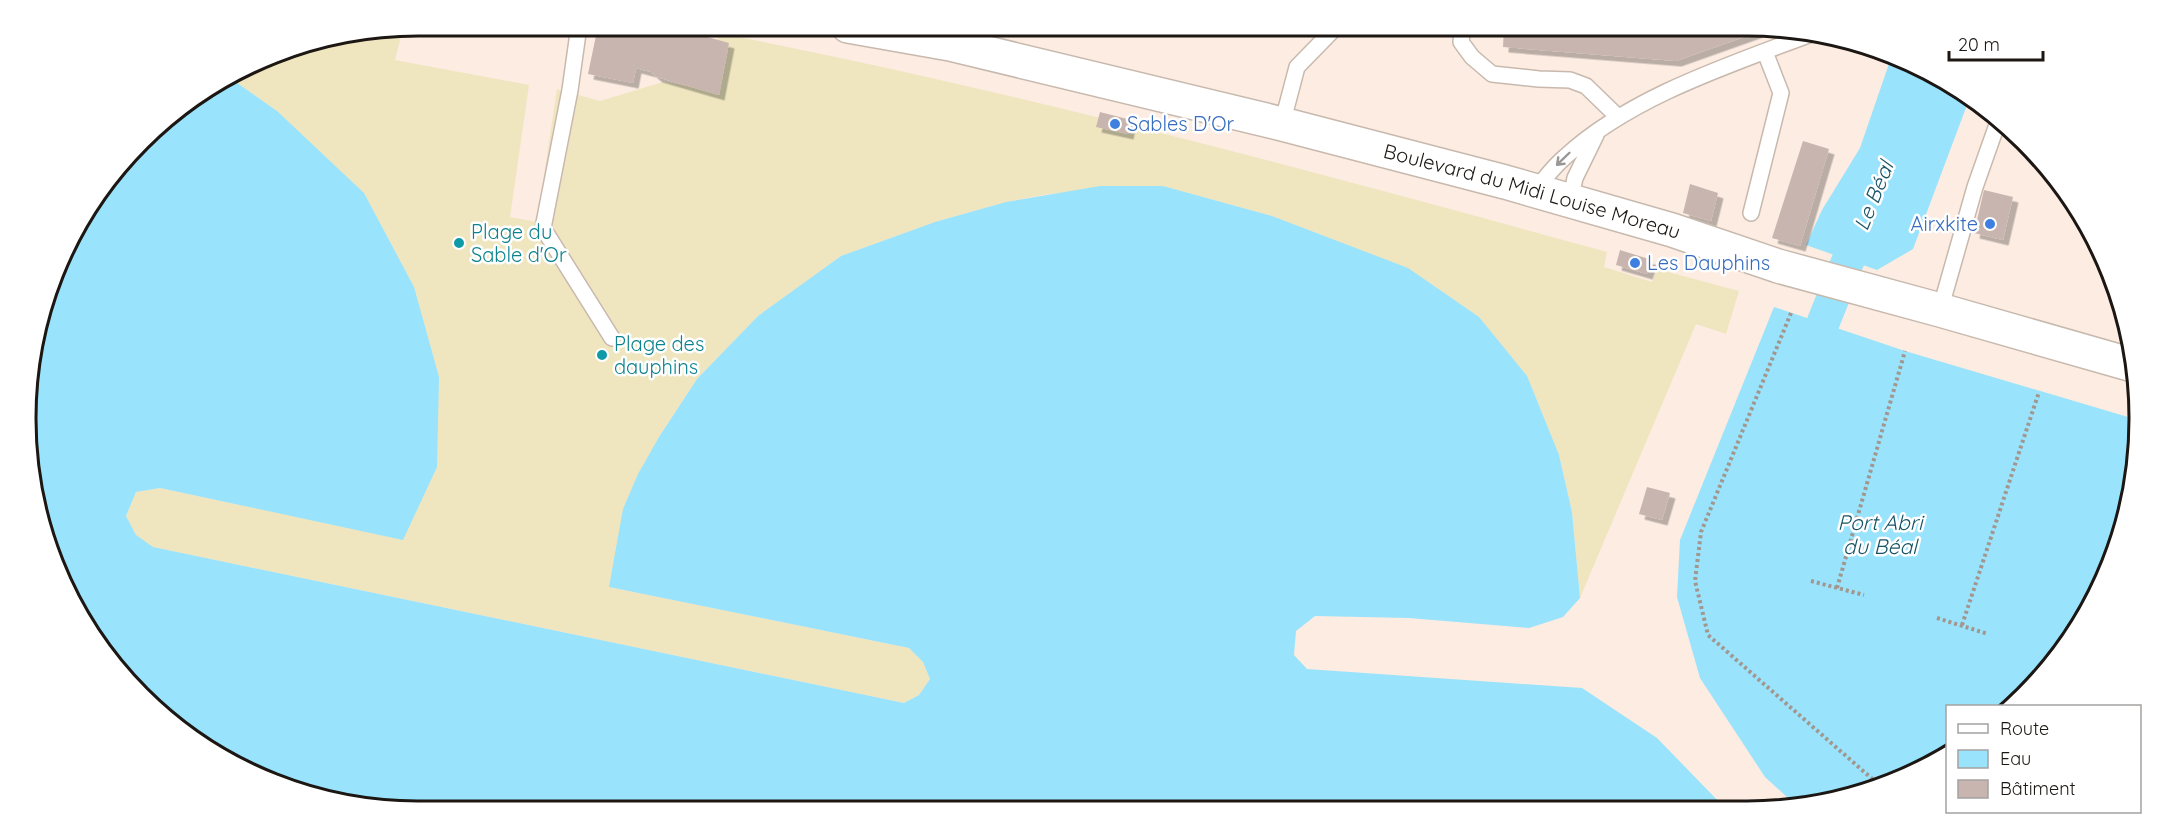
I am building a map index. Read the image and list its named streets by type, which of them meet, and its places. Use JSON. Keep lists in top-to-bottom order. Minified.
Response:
{"streets":{"main road":["Boulevard du Midi Louise Moreau"]},"water":["Le Béal","Port Abri du Béal"],"places":["Sables D'Or","Airxkite","Plage du Sable d'Or","Les Dauphins","Plage des dauphins"],"legend":["Route","Eau","Bâtiment"],"scale_bar":"20 m"}
